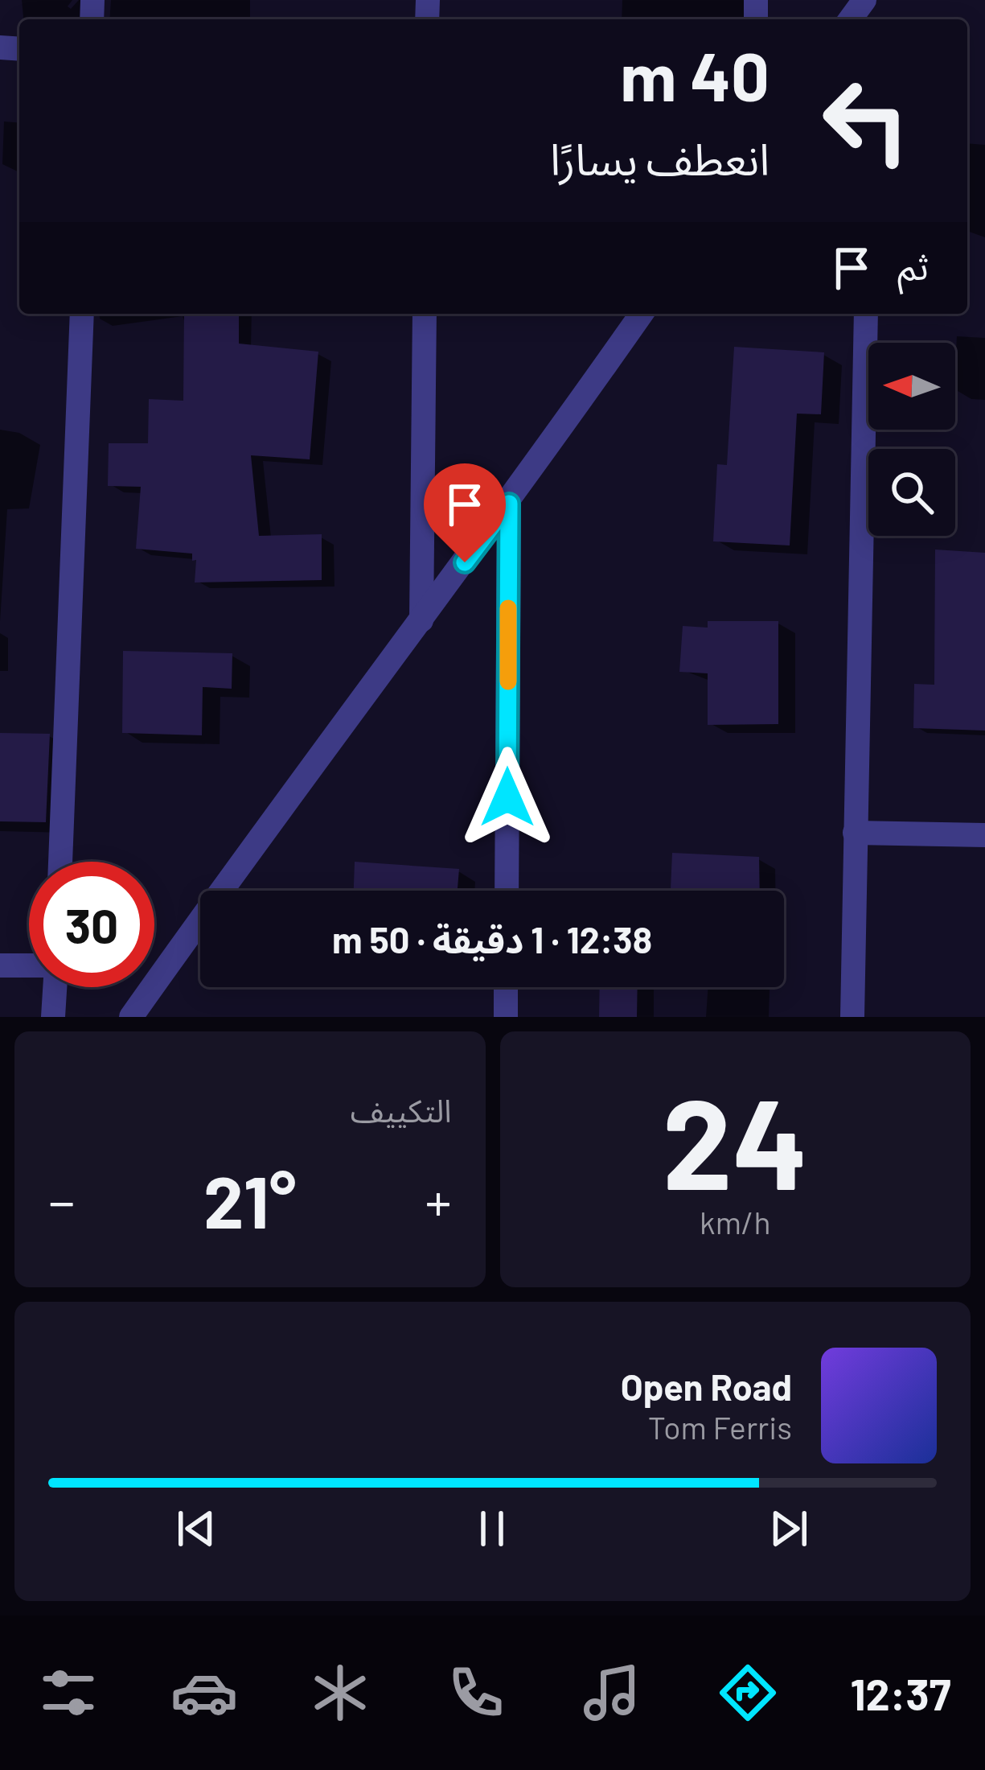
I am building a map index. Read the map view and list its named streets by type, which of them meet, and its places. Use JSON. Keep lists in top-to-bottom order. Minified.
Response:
{"north":"left","page":{"turn":["40 m","انعطف يسارًا"],"then":"ثم","limit":"30","trip":"12:38 · 1 دقيقة · 50 m","tile":[["24","km/h"],"التكييف"],"heat":["−","21°","+"],"song":["Open Road","Tom Ferris"],"tabs":"12:37"}}
